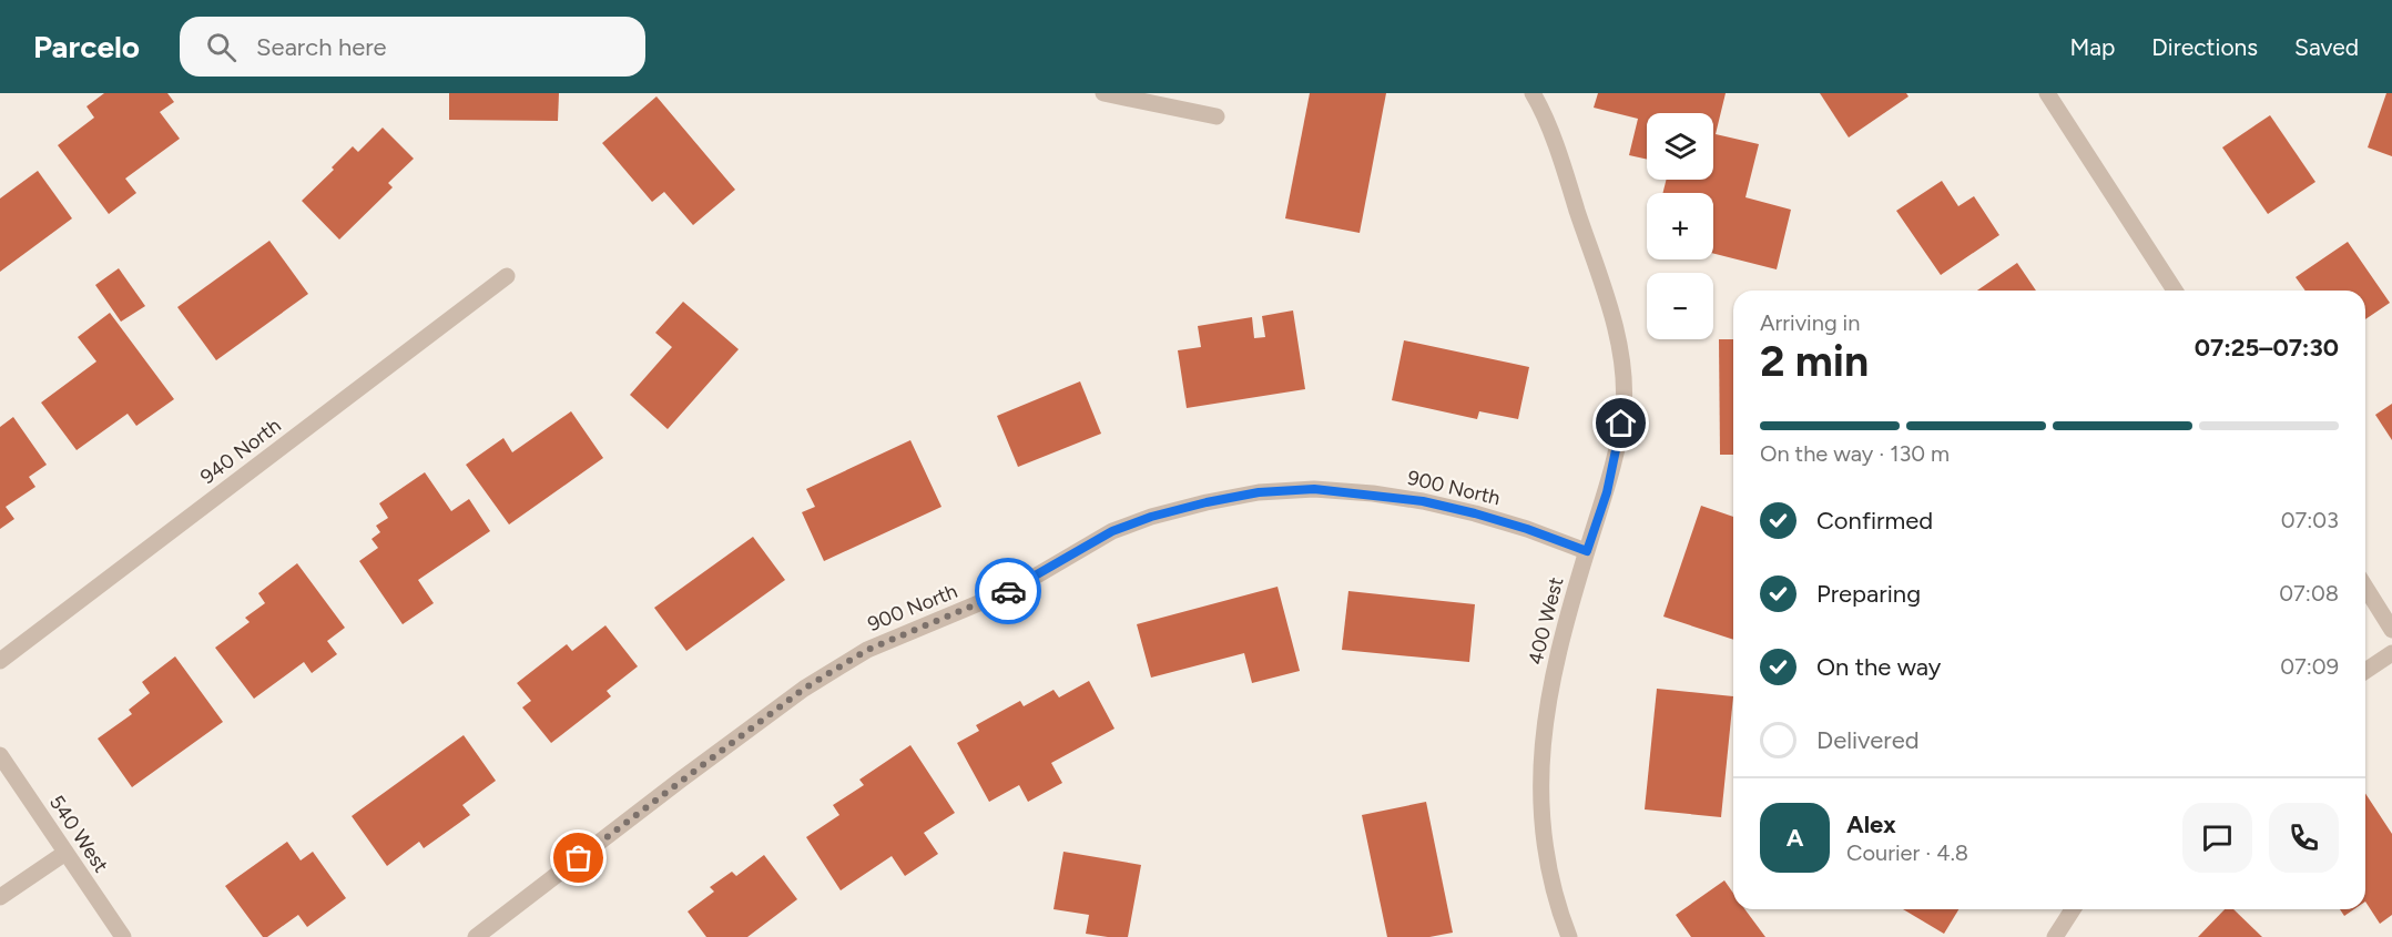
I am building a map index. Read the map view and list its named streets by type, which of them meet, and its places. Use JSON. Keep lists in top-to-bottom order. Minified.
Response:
{"streets":{"street":["940 North","900 North","400 West","540 West"]},"crossings":[["900 North","400 West"]],"page":{"header":"Parcelo","search":"Search here","nav":["Map","Directions","Saved"],"map_buttons":["+","−"],"heading":["2 min","Arriving in","07:25–07:30"],"panel":["Alex","Courier · 4.8"],"bar":"On the way · 130 m","list":[["Confirmed","07:03"],["Preparing","07:08"],["On the way","07:09"],"Delivered"],"round":"A"}}
